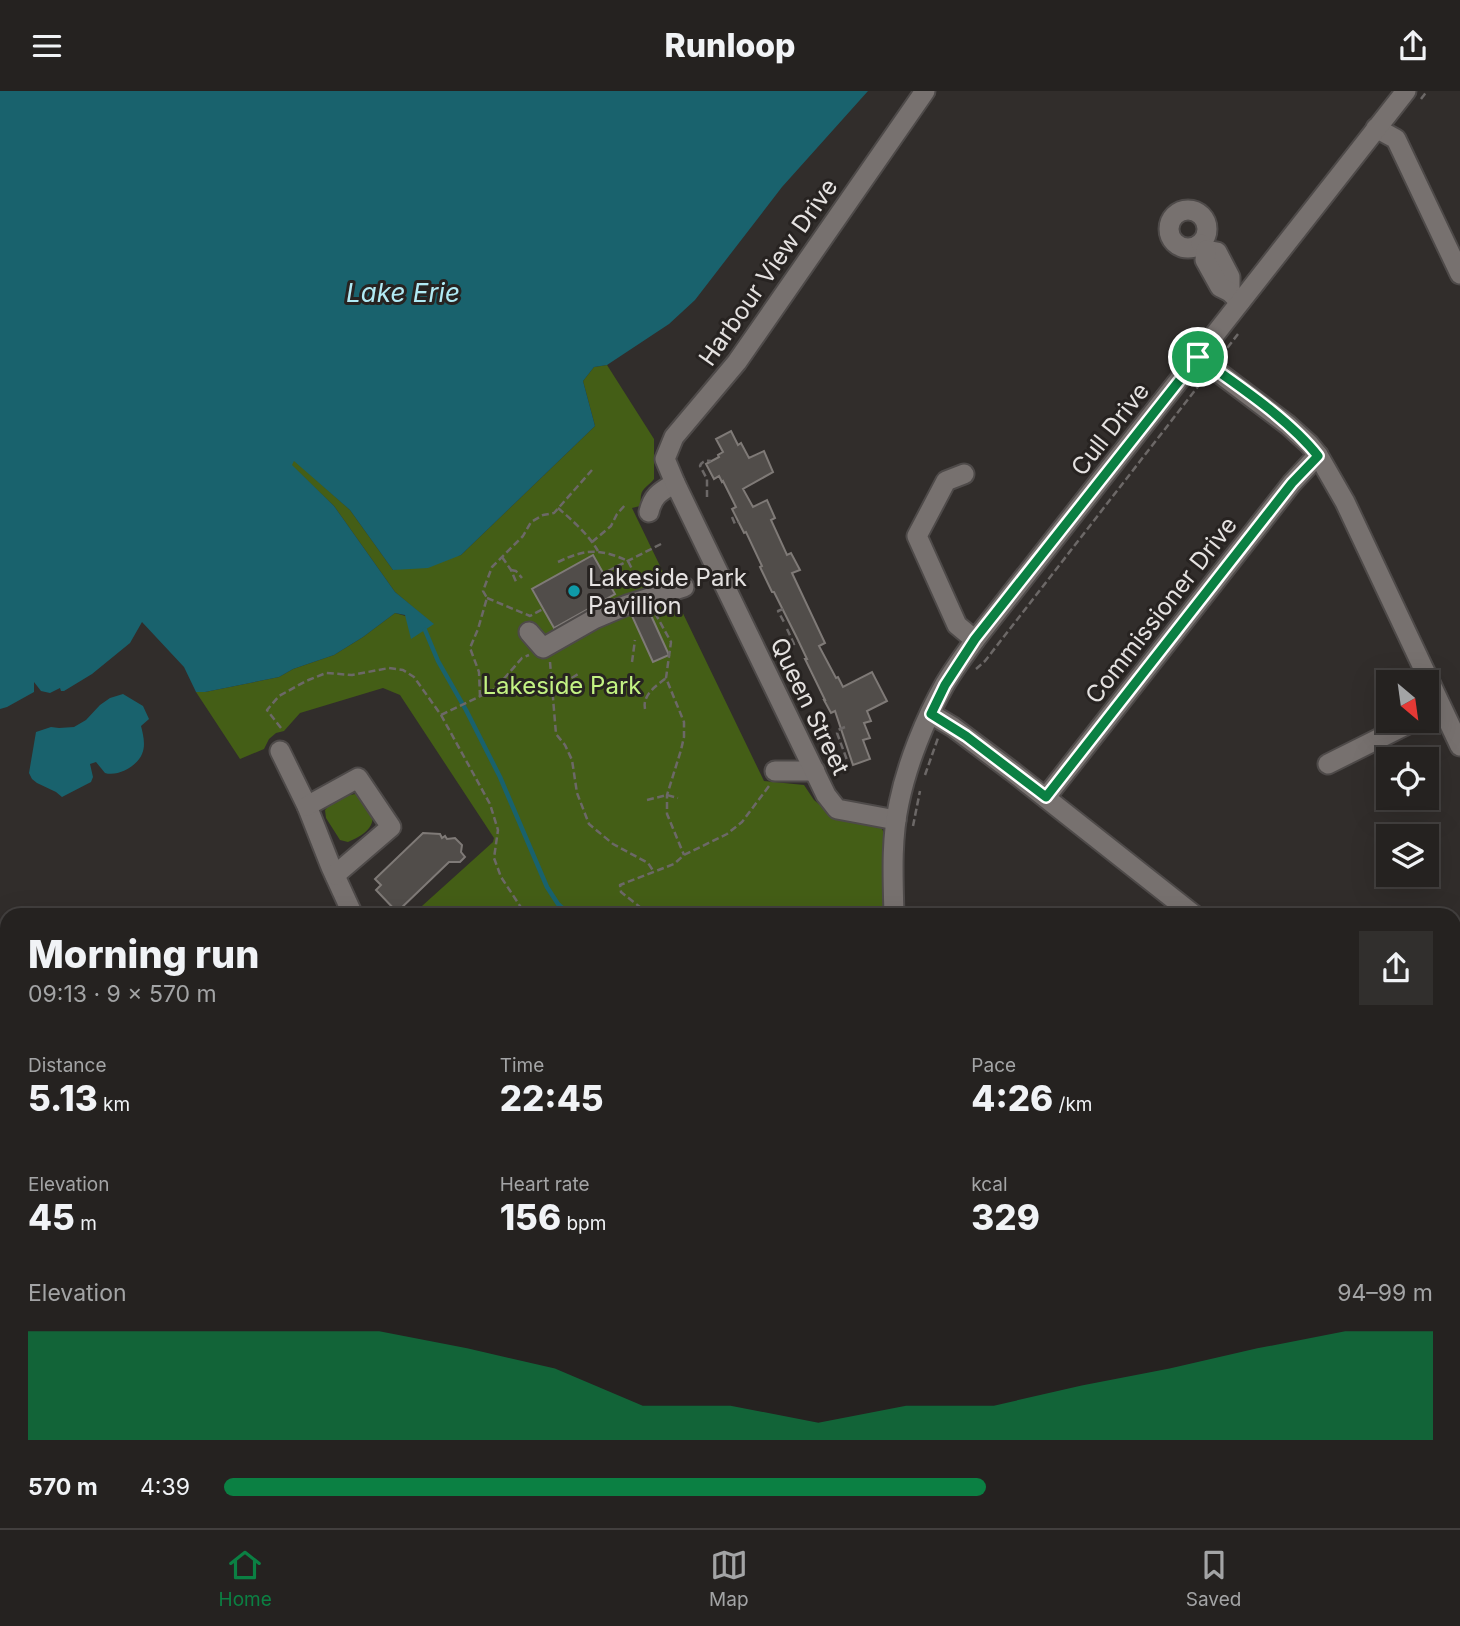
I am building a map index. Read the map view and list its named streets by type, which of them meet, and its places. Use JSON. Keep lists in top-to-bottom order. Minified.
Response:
{"streets":{"street":["Harbour View Drive","Cull Drive","Commissioner Drive","Queen Street"]},"crossings":[["Harbour View Drive","Queen Street"],["Cull Drive","Queen Street"]],"water":["Lake Erie"],"parks":["Lakeside Park"],"places":["Lakeside Park Pavillion"],"north":"bottom right","page":{"header":"Runloop","heading":["Morning run","09:13 · 9 × 570 m"],"stats":[["Distance","5.13 km"],["Time","22:45"],["Pace","4:26 /km"],["Elevation","45 m"],["Heart rate","156 bpm"],["kcal","329"]],"chart":["Elevation","94–99 m"],"list":[{"name":"570 m","note":"4:39"}],"tabs":["Home","Map","Saved"]}}
